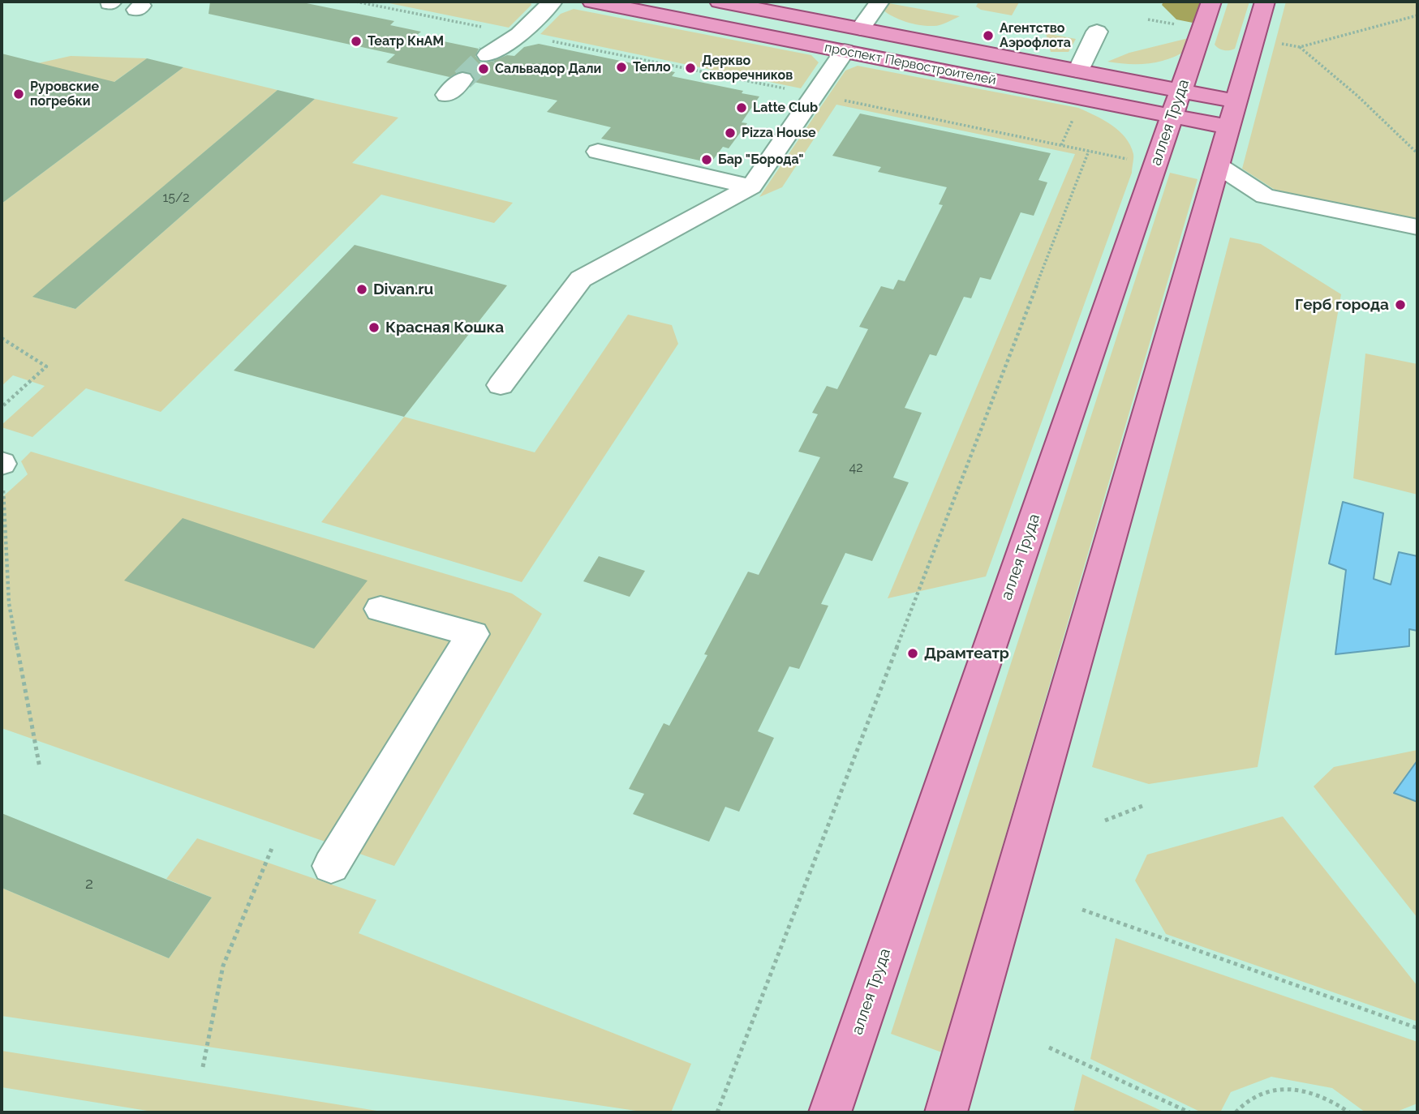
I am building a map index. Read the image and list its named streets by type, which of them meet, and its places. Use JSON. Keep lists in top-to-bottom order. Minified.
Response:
{"streets":{"main road":["проспект Первостроителей","аллея Труда"]},"crossings":[["проспект Первостроителей","аллея Труда"]],"places":["Агентство Аэрофлота","Театр КнАМ","Тепло","Деркво скворечников","Сальвадор Дали","Руровские погребки","Latte Club","Pizza House","Бар \"Борода\"","Divan.ru","Герб города","Красная Кошка","Драмтеатр"],"house_numbers":["15/2","42","2"]}
